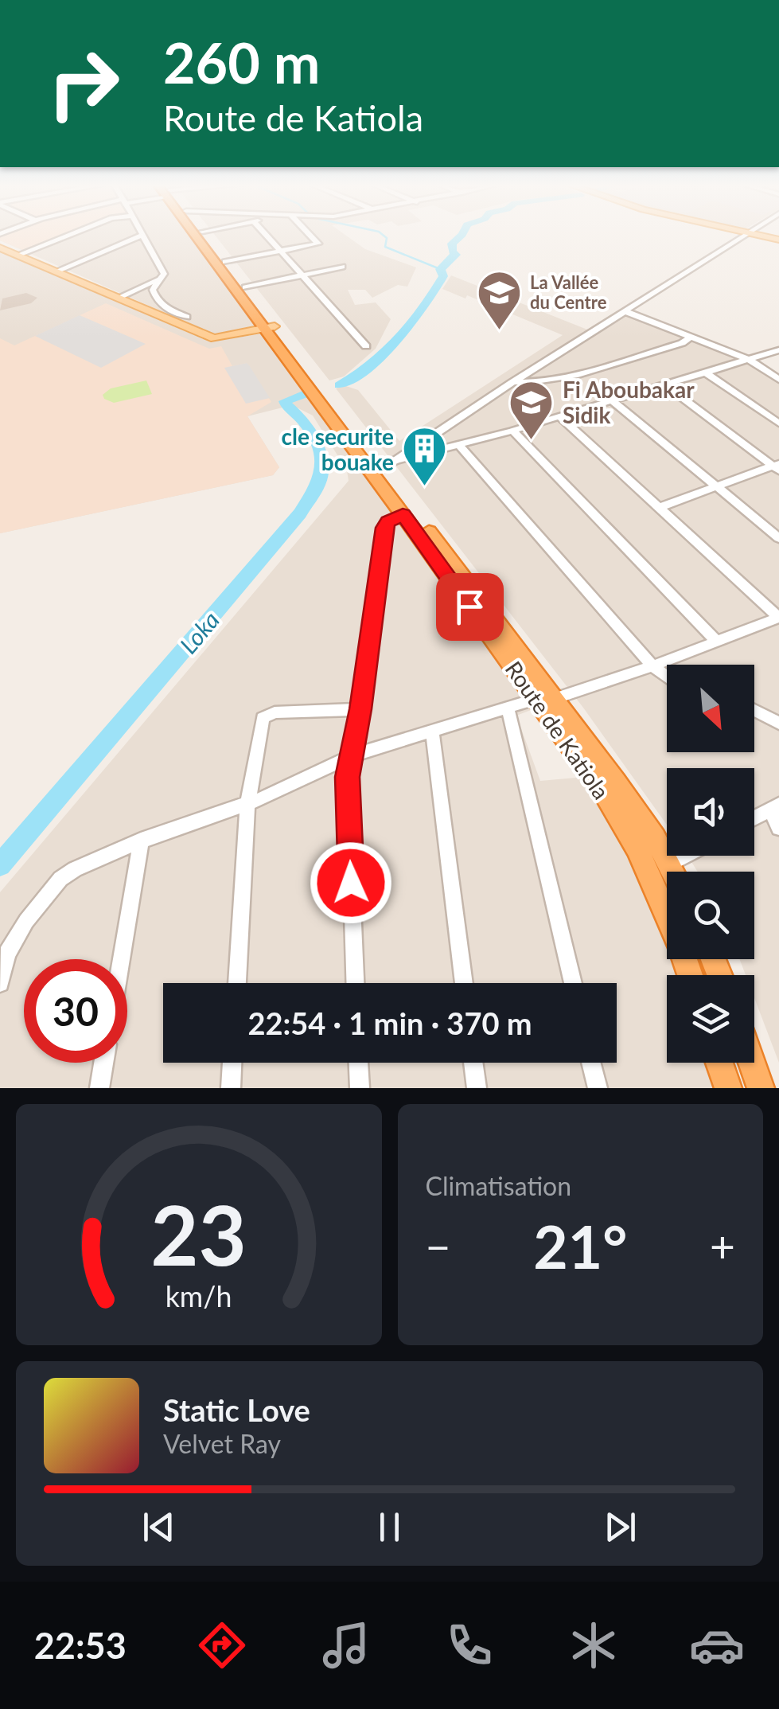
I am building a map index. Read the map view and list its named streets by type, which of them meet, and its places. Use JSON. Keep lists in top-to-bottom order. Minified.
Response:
{"streets":{"highway":["Route de Katiola"]},"water":["Loka"],"places":{"school or university":["La Vallée du Centre","Fi Aboubakar Sidik"],"building":["cle securite bouake"]},"north":"bottom right","page":{"turn":["260 m","Route de Katiola"],"limit":"30","trip":"22:54 · 1 min · 370 m","tile":"Climatisation","heat":["−","21°","+"],"song":["Static Love","Velvet Ray"],"tabs":"22:53","gauge":["23","km/h"]}}
